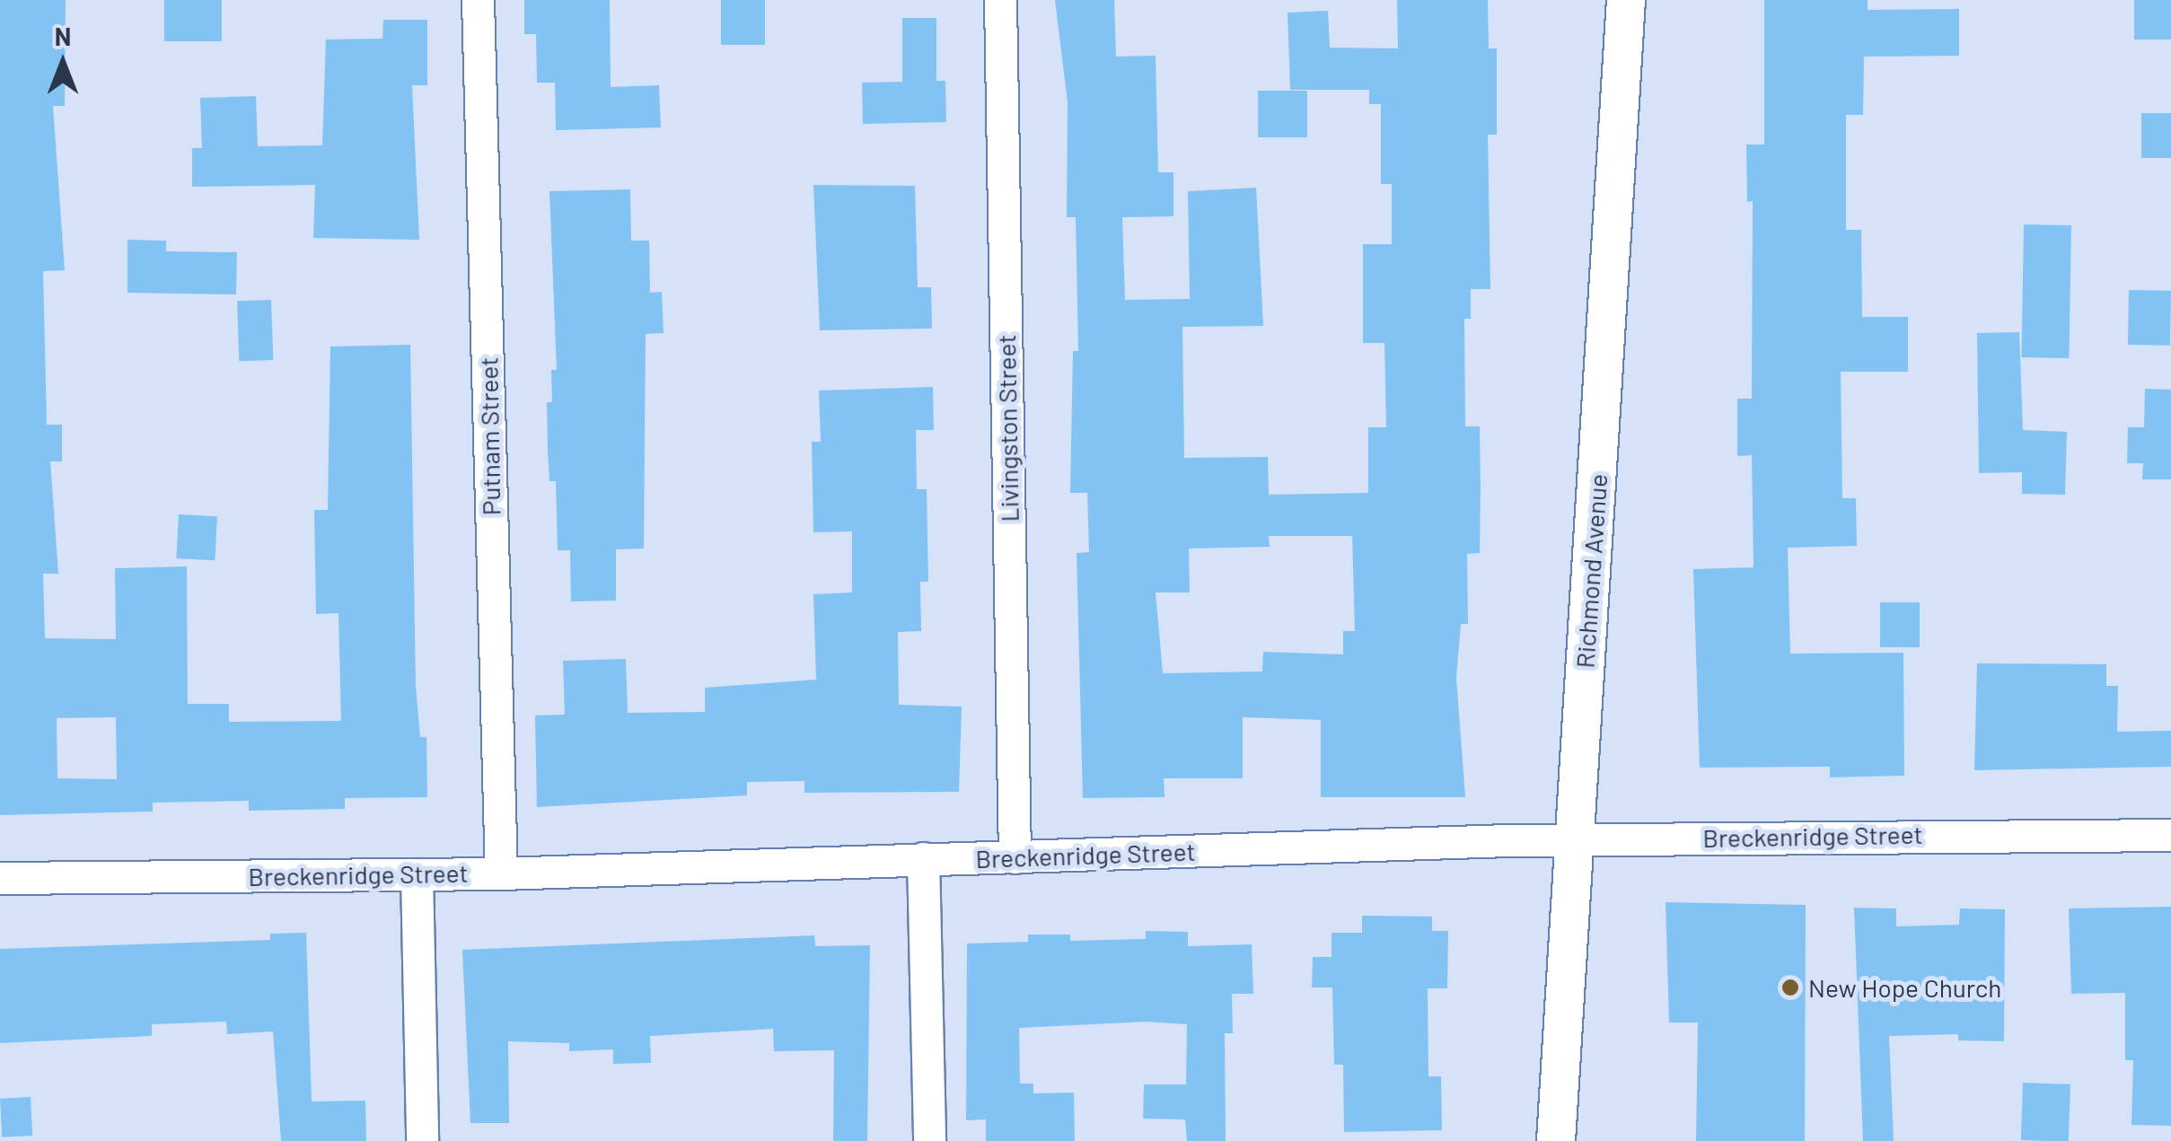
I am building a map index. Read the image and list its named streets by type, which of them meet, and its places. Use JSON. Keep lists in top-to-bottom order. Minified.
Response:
{"streets":{"street":["Livingston Street","Putnam Street","Richmond Avenue","Breckenridge Street"]},"crossings":[["Livingston Street","Breckenridge Street"],["Putnam Street","Breckenridge Street"],["Richmond Avenue","Breckenridge Street"]],"places":["New Hope Church"],"north":"top"}
